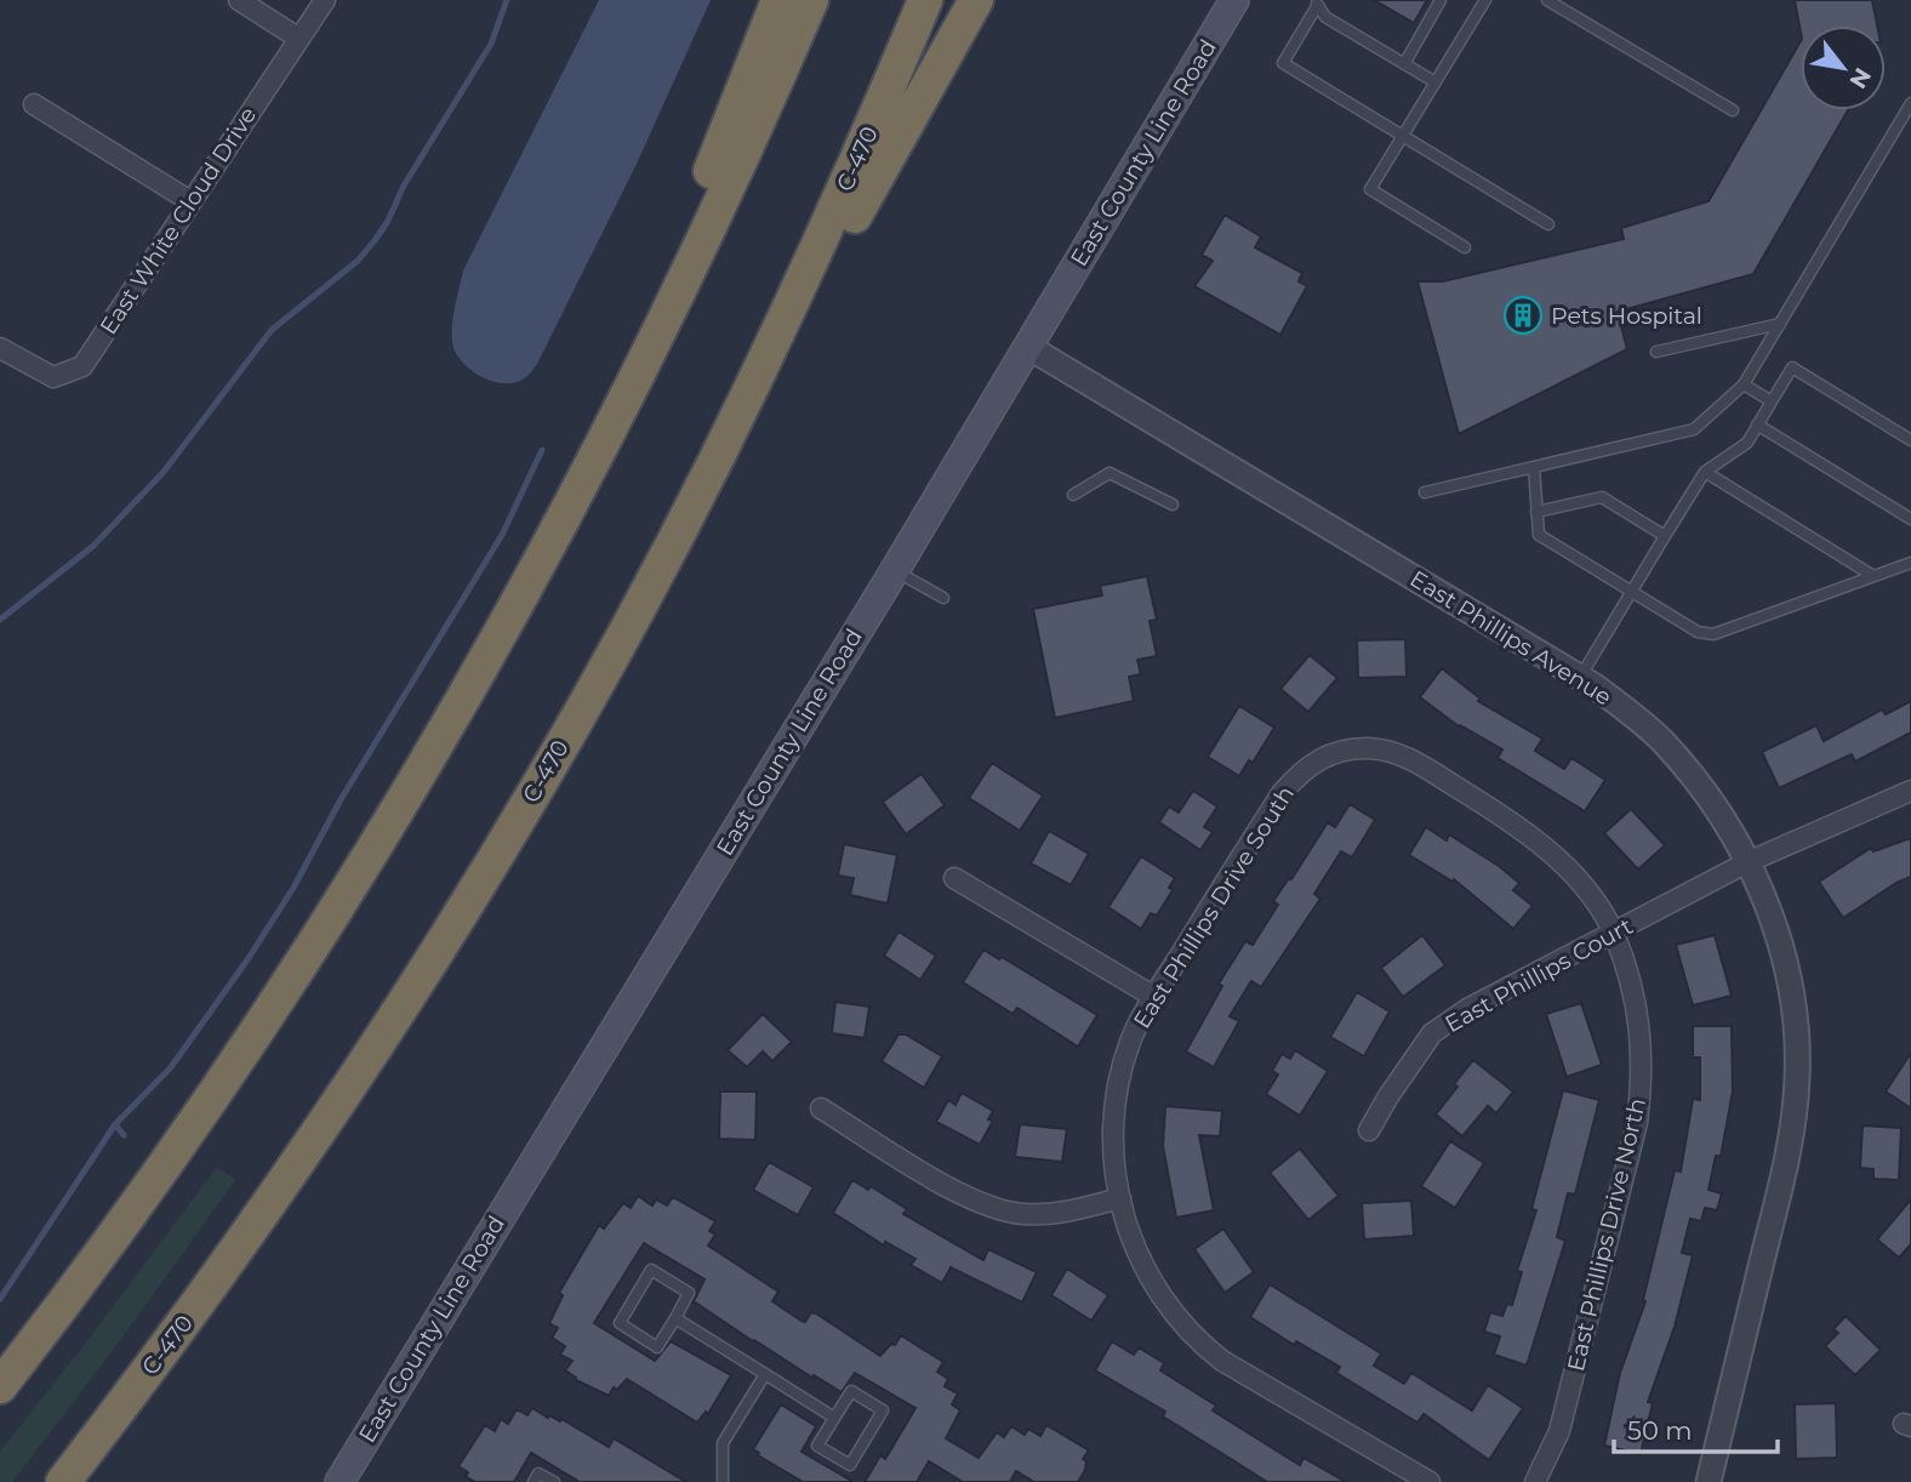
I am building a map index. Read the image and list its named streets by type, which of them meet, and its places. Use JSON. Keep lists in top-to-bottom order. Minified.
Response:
{"streets":{"highway":["C-470"],"main road":["East County Line Road"],"street":["East White Cloud Drive","East Phillips Avenue","East Phillips Drive South","East Phillips Court","East Phillips Drive North"]},"crossings":[["East County Line Road","East Phillips Avenue"],["East Phillips Avenue","East Phillips Court"],["East Phillips Drive South","East Phillips Court"],["East Phillips Drive South","East Phillips Drive North"],["East Phillips Court","East Phillips Drive North"]],"places":{"building":["Pets Hospital"]},"scale_bar":"50 m","north":"bottom right"}
